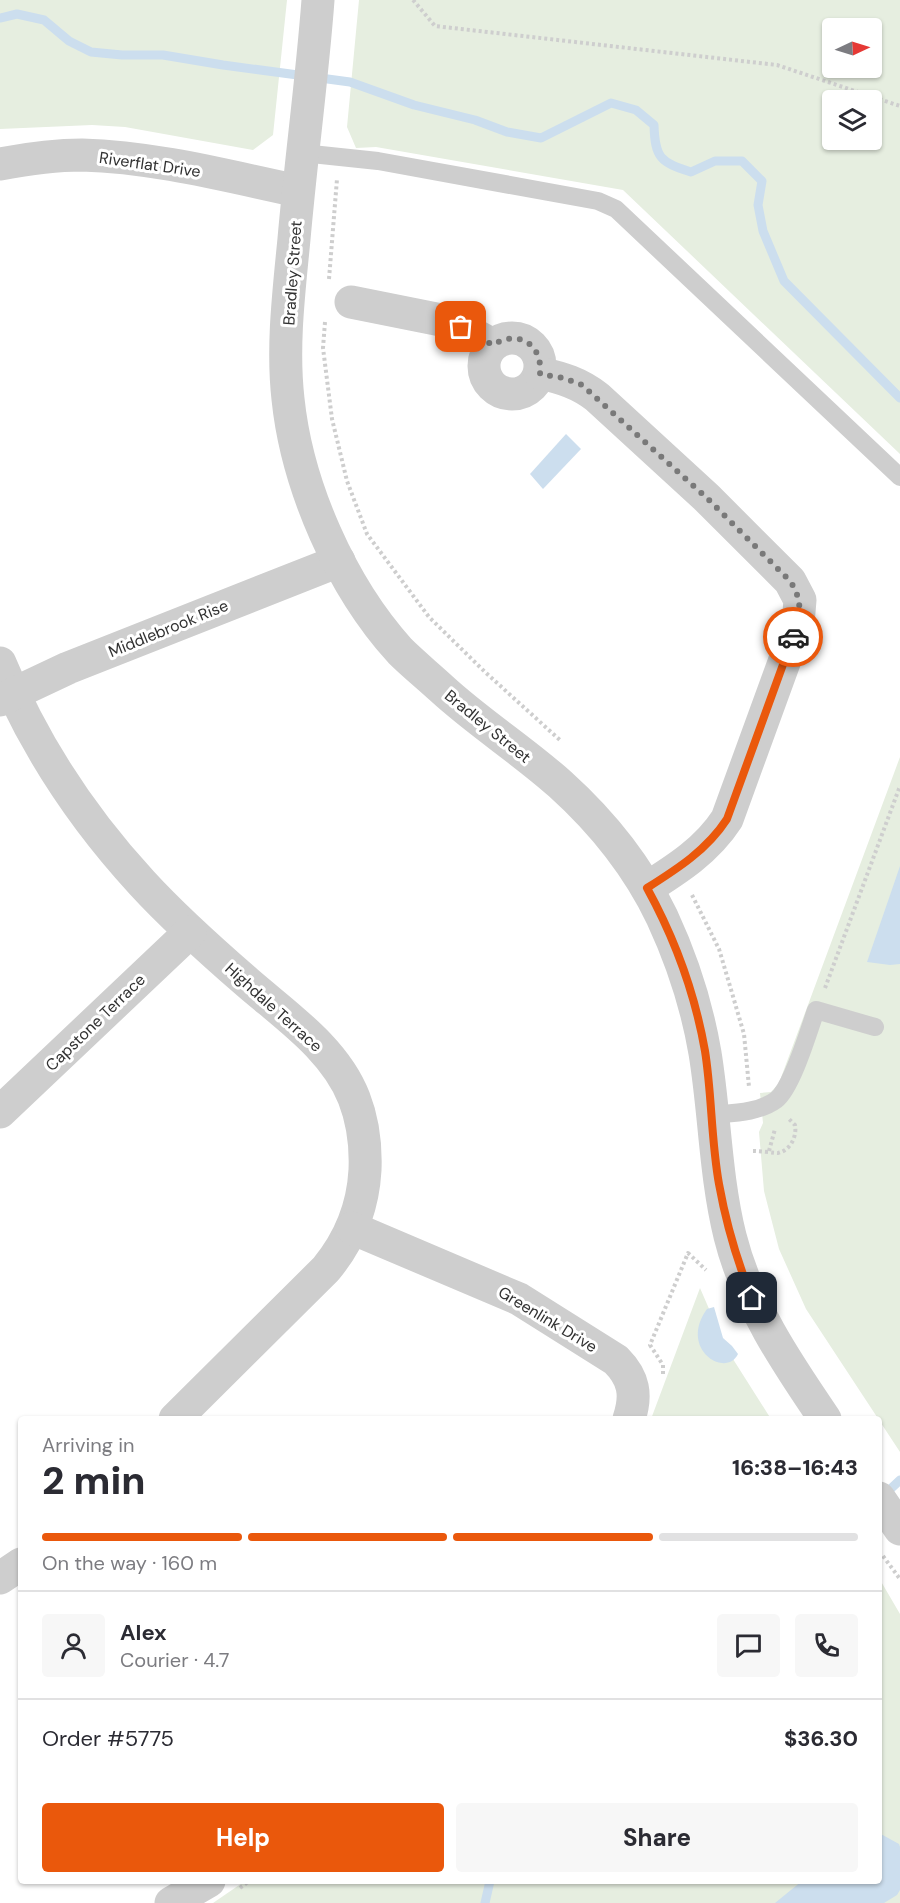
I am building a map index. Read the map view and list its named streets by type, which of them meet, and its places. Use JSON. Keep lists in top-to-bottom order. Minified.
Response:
{"streets":{"street":["Riverflat Drive","Bradley Street","Middlebrook Rise","Highdale Terrace","Capstone Terrace","Greenlink Drive"]},"crossings":[["Riverflat Drive","Bradley Street"],["Bradley Street","Middlebrook Rise"],["Middlebrook Rise","Highdale Terrace"],["Highdale Terrace","Capstone Terrace"],["Highdale Terrace","Greenlink Drive"]],"north":"right","page":{"heading":["2 min","Arriving in","16:38–16:43"],"panel":["Alex","Courier · 4.7","Order #5775","$36.30"],"bar":"On the way · 160 m","buttons":["Help","Share"]}}
